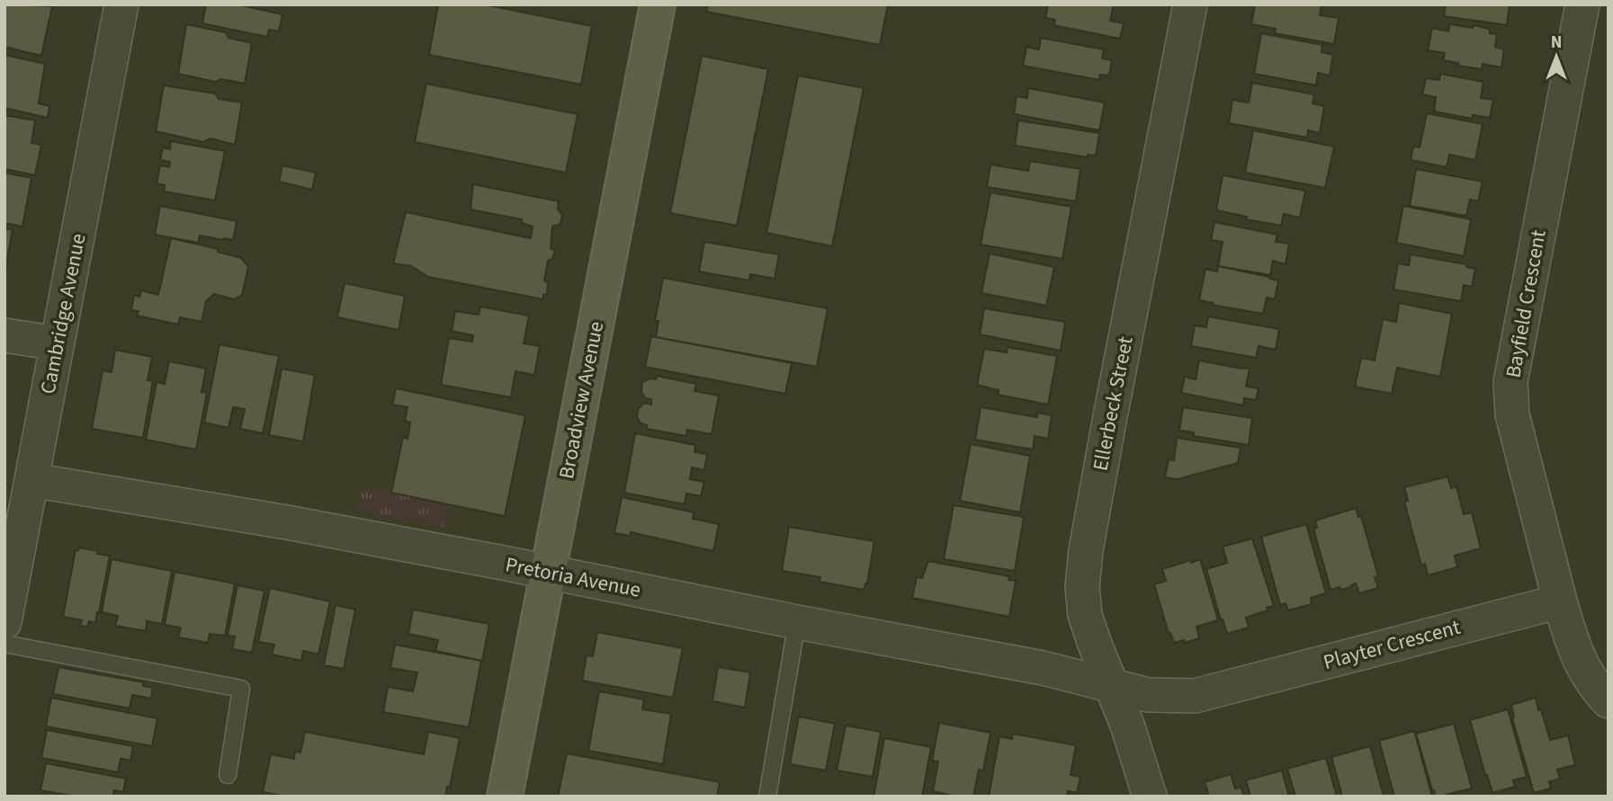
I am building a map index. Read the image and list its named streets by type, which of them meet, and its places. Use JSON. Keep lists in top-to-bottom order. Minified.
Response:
{"streets":{"main road":["Broadview Avenue"],"street":["Bayfield Crescent","Cambridge Avenue","Ellerbeck Street","Pretoria Avenue","Playter Crescent"]},"crossings":[["Bayfield Crescent","Playter Crescent"],["Cambridge Avenue","Pretoria Avenue"],["Broadview Avenue","Pretoria Avenue"],["Ellerbeck Street","Pretoria Avenue"],["Ellerbeck Street","Playter Crescent"],["Pretoria Avenue","Playter Crescent"]],"north":"top"}
